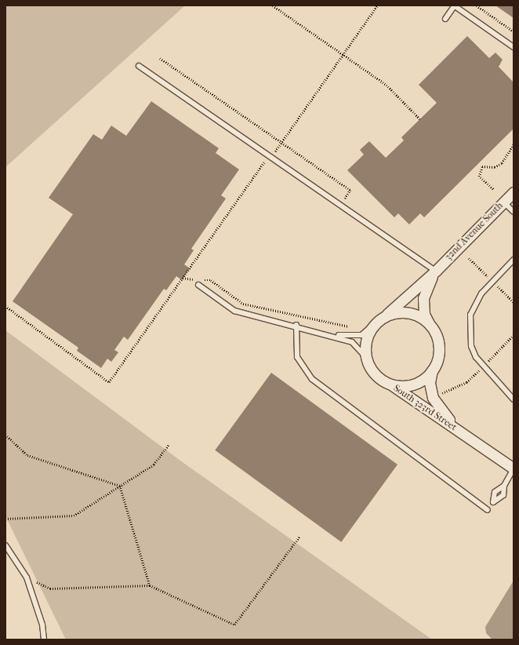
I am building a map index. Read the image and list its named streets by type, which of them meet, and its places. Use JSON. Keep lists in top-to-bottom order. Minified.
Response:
{"streets":{"street":["32nd Avenue South","South 323rd Street"]},"crossings":[["32nd Avenue South","South 323rd Street"]]}
